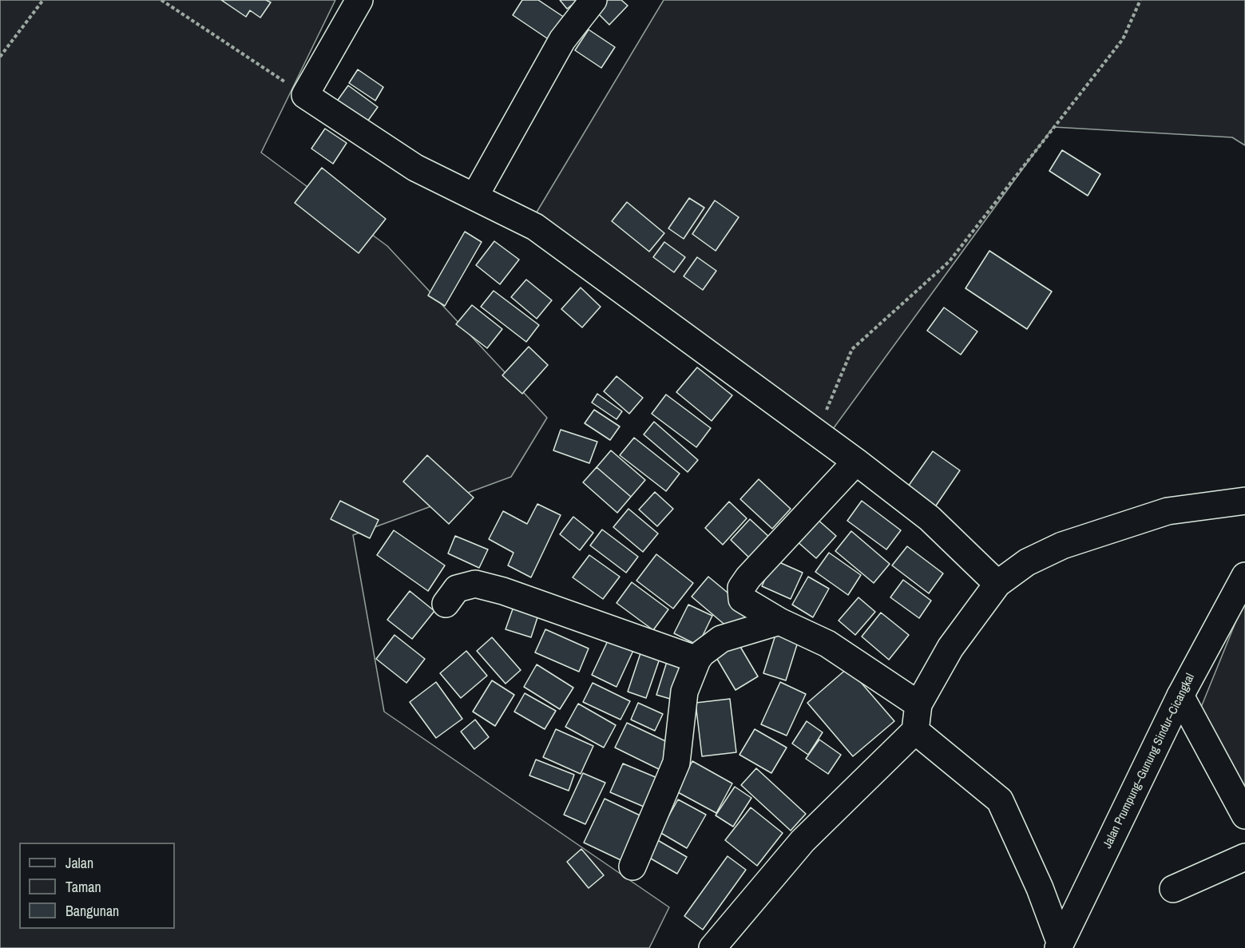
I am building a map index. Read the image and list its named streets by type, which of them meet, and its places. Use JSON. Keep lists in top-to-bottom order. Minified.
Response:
{"streets":{"street":["Jalan Prumpung–Gunung Sindur–Cicangkal"]},"legend":["Jalan","Taman","Bangunan"]}
